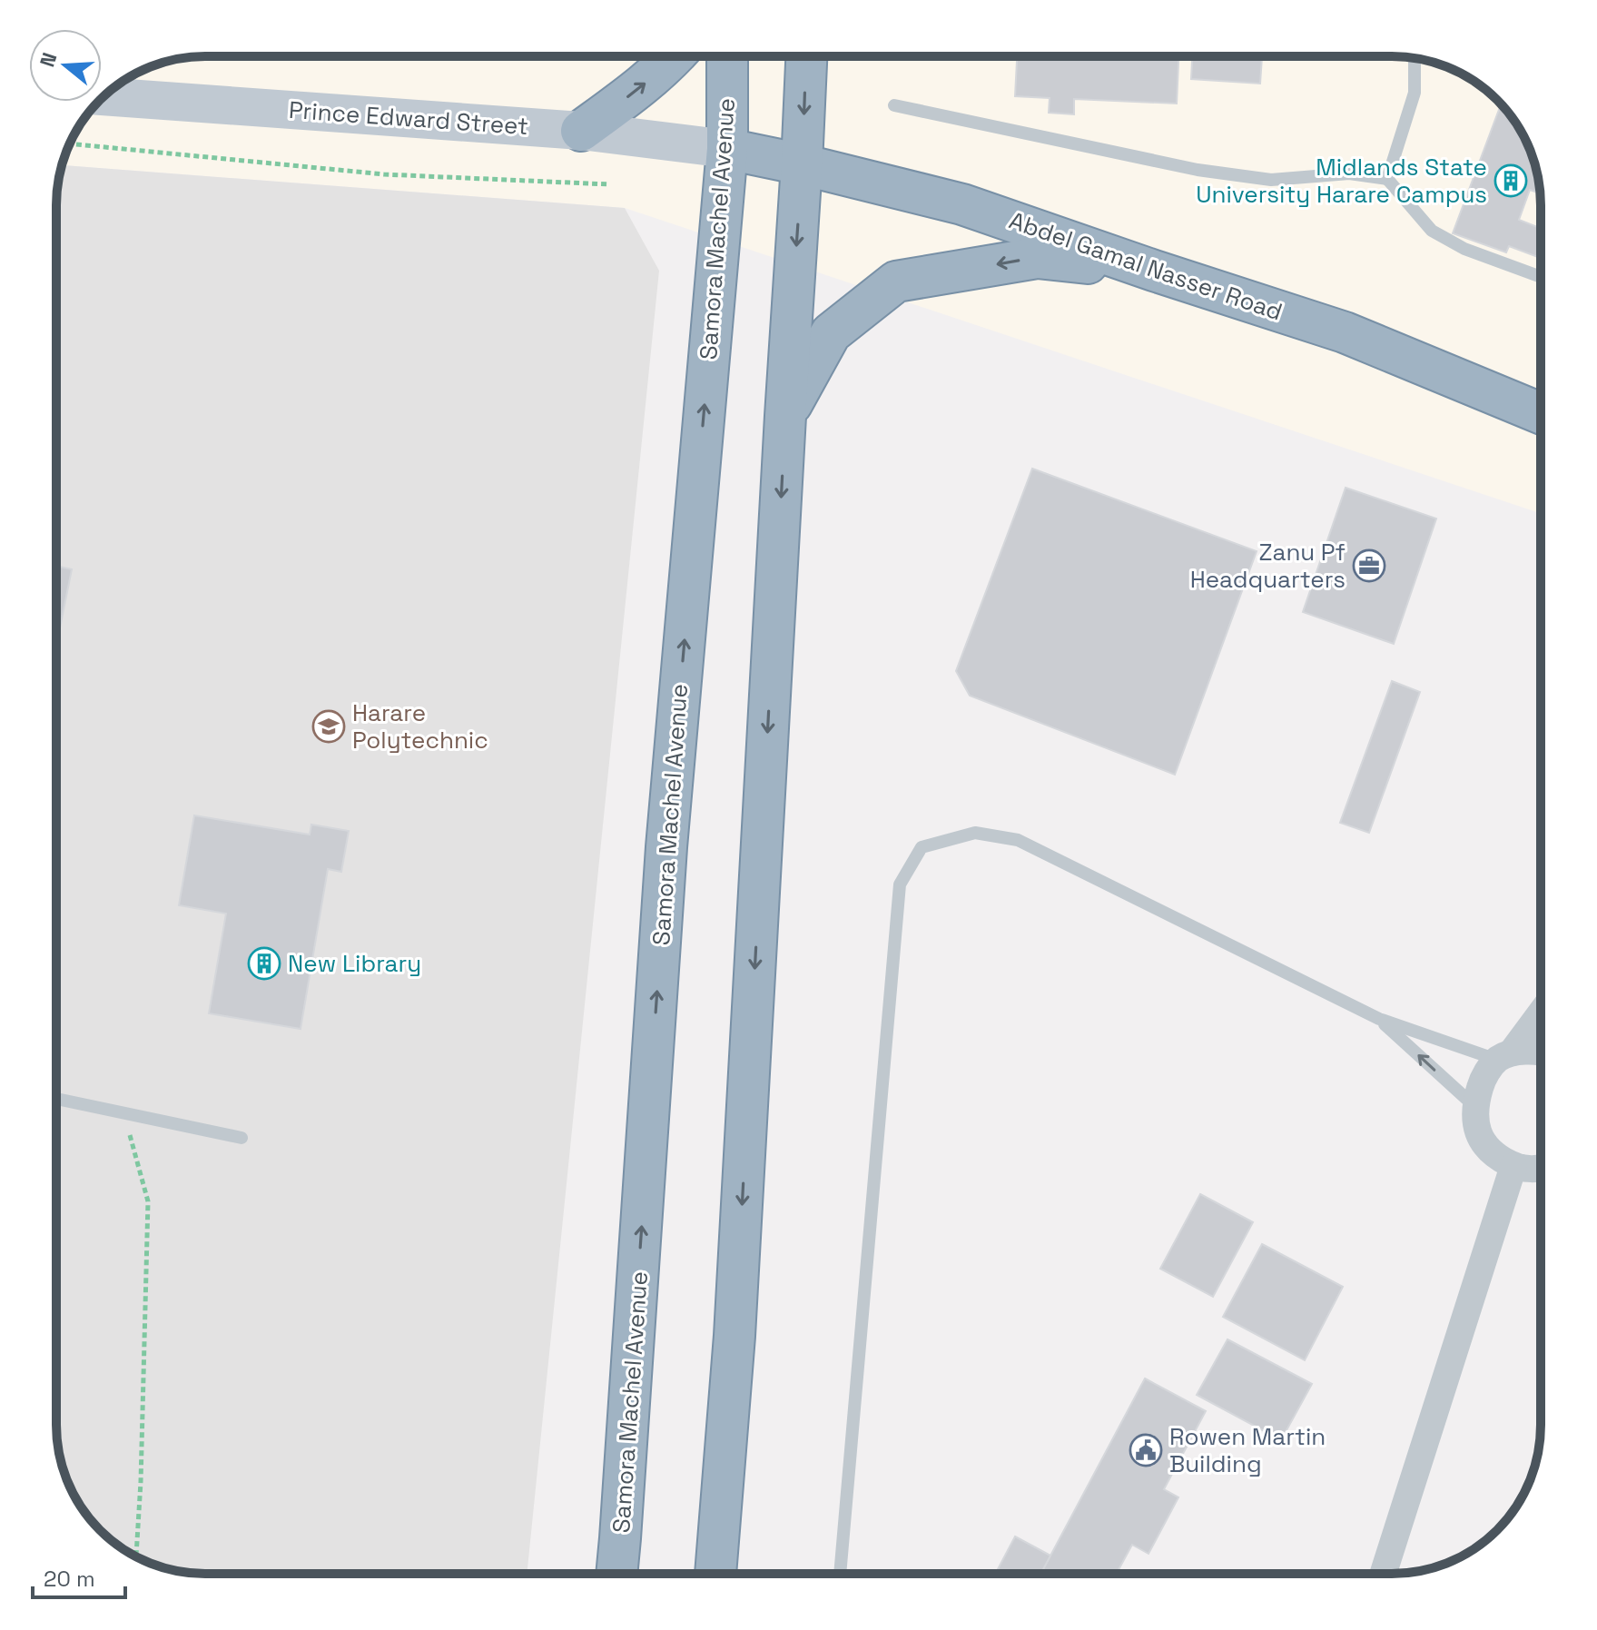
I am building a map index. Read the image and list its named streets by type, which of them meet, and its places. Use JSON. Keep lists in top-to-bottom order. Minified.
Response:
{"streets":{"highway":["Samora Machel Avenue","Abdel Gamal Nasser Road"],"main road":["Prince Edward Street"]},"crossings":[["Prince Edward Street","Samora Machel Avenue"],["Prince Edward Street","Abdel Gamal Nasser Road"],["Samora Machel Avenue","Abdel Gamal Nasser Road"]],"places":{"building":["Midlands State University Harare Campus","New Library"],"office":["Zanu Pf Headquarters"],"school or university":["Harare Polytechnic"],"public building":["Rowen Martin Building"]},"scale_bar":"20 m","north":"left"}
